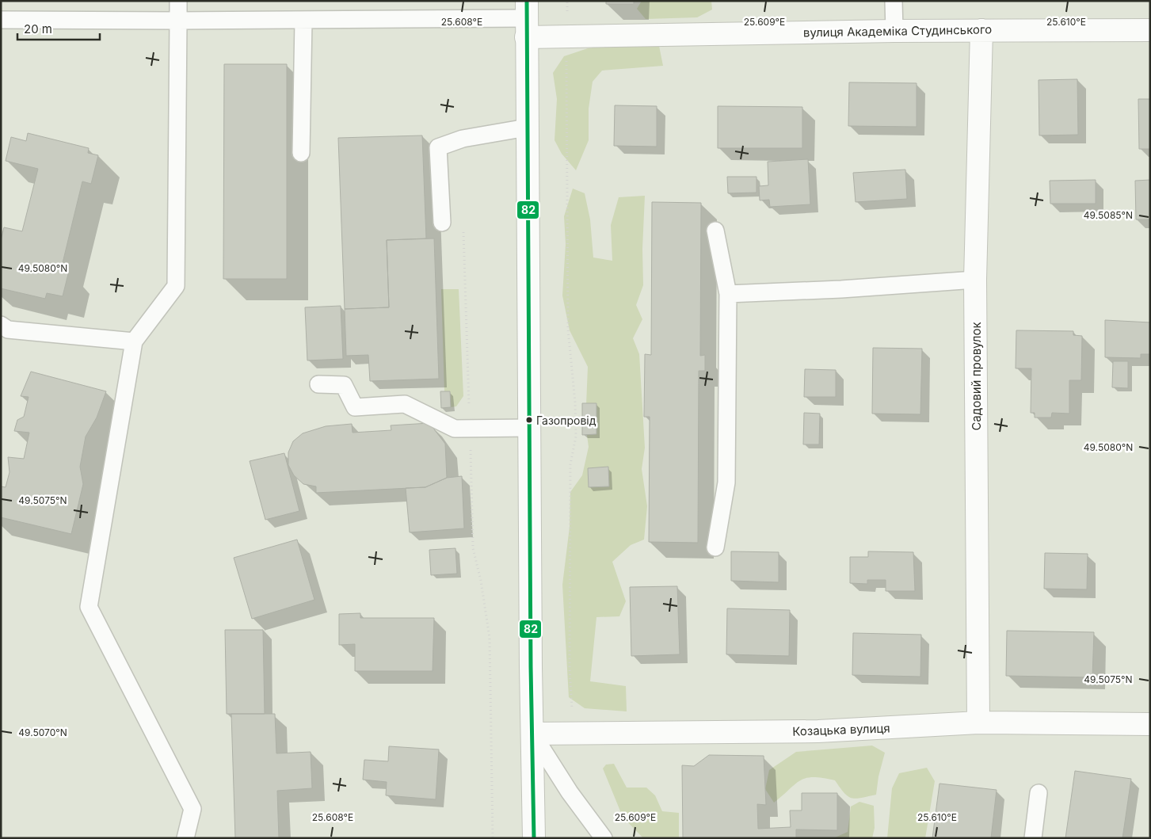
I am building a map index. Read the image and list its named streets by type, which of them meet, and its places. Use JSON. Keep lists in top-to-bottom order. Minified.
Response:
{"streets":{"main road":["вулиця Академіка Студинського","Садовий провулок","Козацька вулиця"]},"crossings":[["вулиця Академіка Студинського","Садовий провулок"],["Садовий провулок","Козацька вулиця"]],"places":["Газопровід"],"lines":["transit line 82"],"scale_bar":"20 m","coordinates":["25.608°E","25.609°E","25.610°E","49.5085°N","49.5080°N","49.5075°N","49.5070°N"]}
